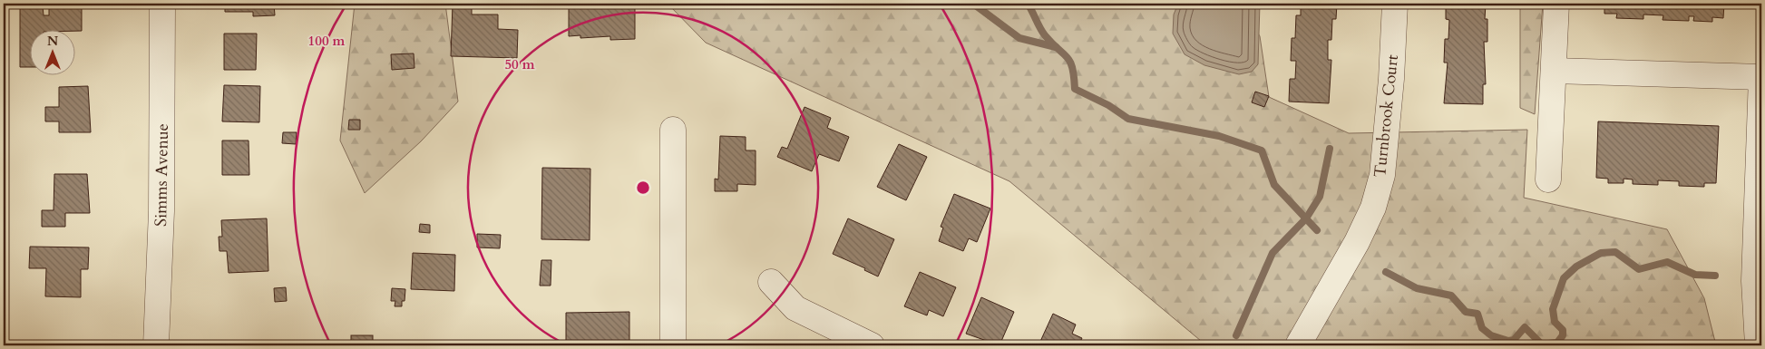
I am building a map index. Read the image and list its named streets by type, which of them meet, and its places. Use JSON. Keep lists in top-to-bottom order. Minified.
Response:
{"streets":{"street":["Turnbrook Court","Simms Avenue"]},"north":"top","rings":["100 m","50 m"]}
